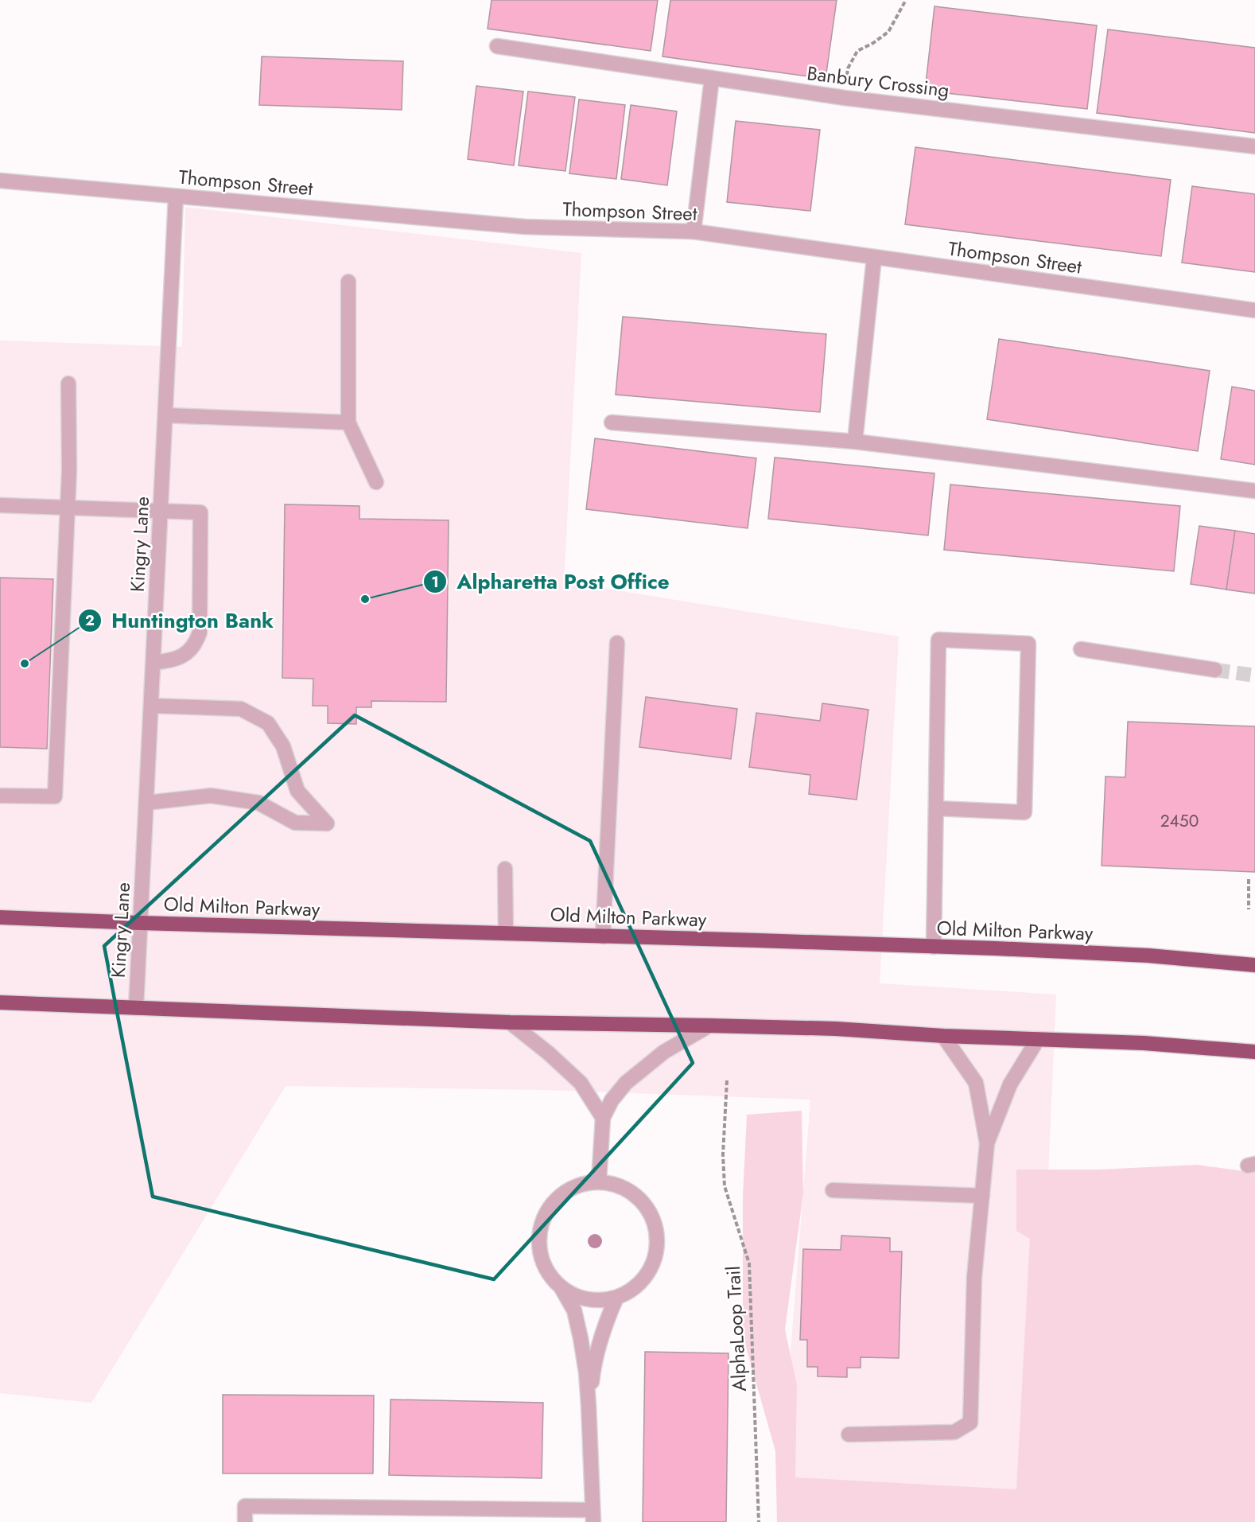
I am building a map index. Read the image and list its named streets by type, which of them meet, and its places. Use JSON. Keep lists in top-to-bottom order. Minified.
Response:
{"streets":{"highway":["Old Milton Parkway"],"street":["Banbury Crossing","Thompson Street","Kingry Lane"],"path":["AlphaLoop Trail"]},"crossings":[["Thompson Street","Kingry Lane"],["Kingry Lane","Old Milton Parkway"]],"places":["Alpharetta Post Office","Huntington Bank"],"house_numbers":["2450"]}
